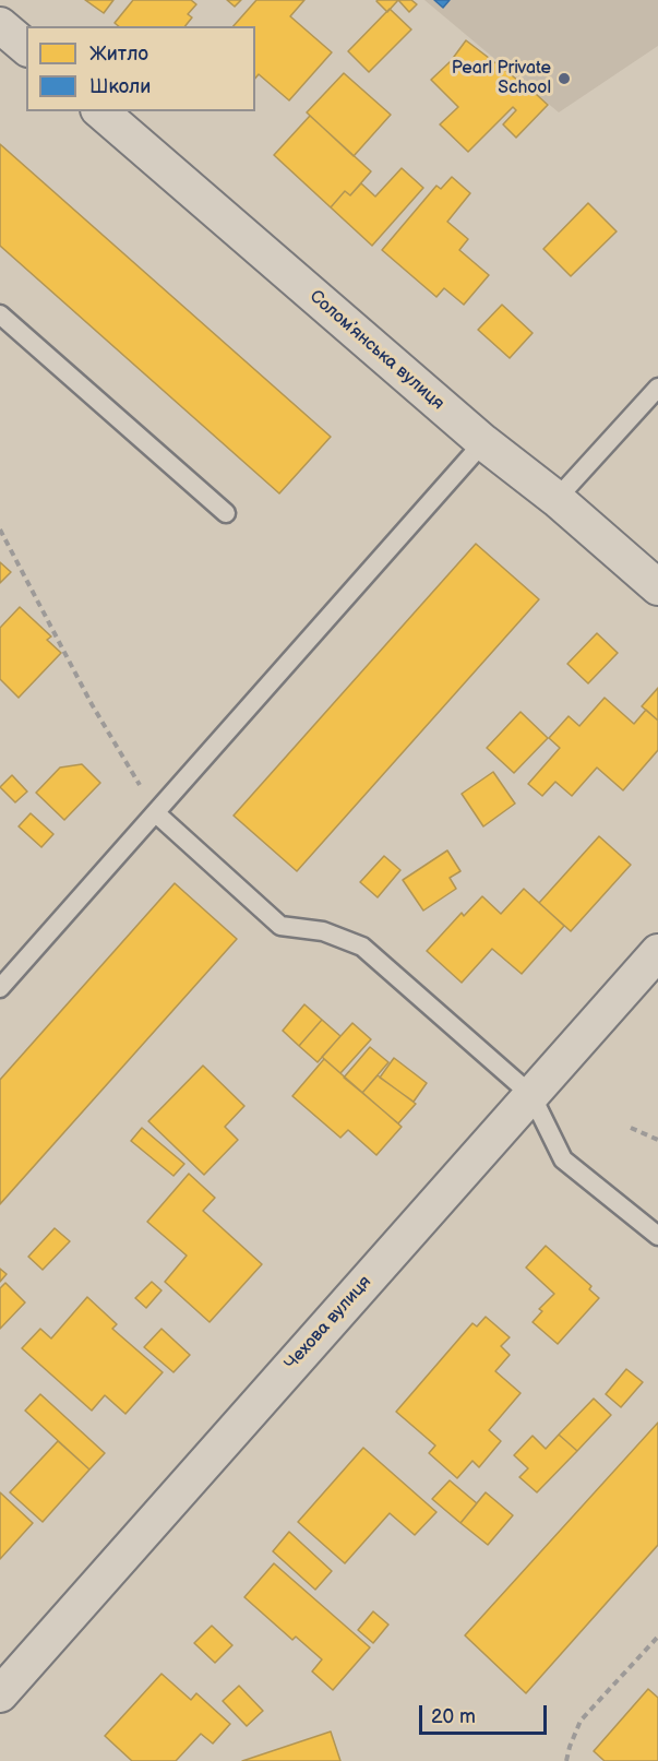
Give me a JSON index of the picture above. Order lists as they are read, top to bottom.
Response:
{
  "streets": {
    "street": ["Соломʼянська вулиця", "Чехова вулиця"]
  },
  "places": ["Pearl Private School"],
  "legend": ["Житло", "Школи"],
  "scale_bar": "20 m"
}
